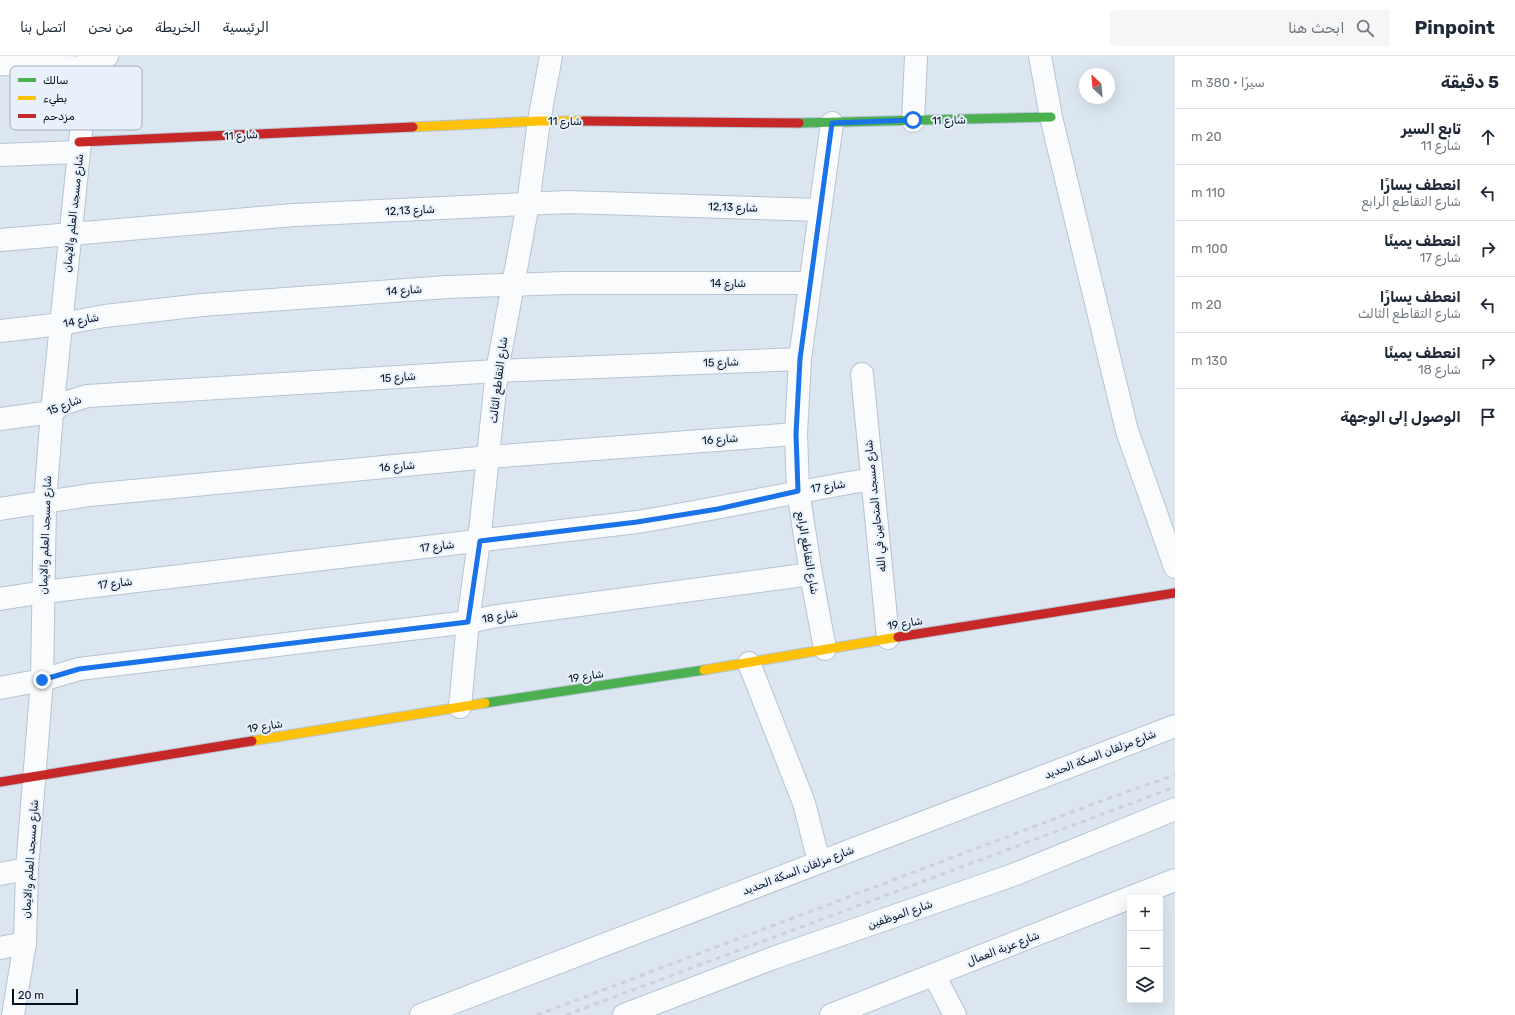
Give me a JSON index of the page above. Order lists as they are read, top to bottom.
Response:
{
  "streets": {
    "street": [
      "شارع 11",
      "شارع 12,13",
      "شارع مسجد العلم والايمان",
      "شارع 14",
      "شارع 15",
      "شارع التقاطع الثالث",
      "شارع 16",
      "شارع 17",
      "شارع مسجد المتحابين في الله",
      "شارع التقاطع الرابع",
      "شارع 18",
      "شارع 19",
      "شارع مزلقان السكة الحديد",
      "شارع الموظفين",
      "شارع عزبة العمال"
    ]
  },
  "crossings": [
    ["شارع 11", "شارع مسجد العلم والايمان"],
    ["شارع 11", "شارع التقاطع الثالث"],
    ["شارع 11", "شارع التقاطع الرابع"],
    ["شارع 12,13", "شارع مسجد العلم والايمان"],
    ["شارع 12,13", "شارع التقاطع الثالث"],
    ["شارع 12,13", "شارع التقاطع الرابع"],
    ["شارع مسجد العلم والايمان", "شارع 14"],
    ["شارع مسجد العلم والايمان", "شارع 15"],
    ["شارع مسجد العلم والايمان", "شارع 16"],
    ["شارع مسجد العلم والايمان", "شارع 17"],
    ["شارع مسجد العلم والايمان", "شارع 18"],
    ["شارع مسجد العلم والايمان", "شارع 19"],
    ["شارع 14", "شارع التقاطع الثالث"],
    ["شارع 14", "شارع التقاطع الرابع"],
    ["شارع 15", "شارع التقاطع الثالث"],
    ["شارع 15", "شارع التقاطع الرابع"],
    ["شارع التقاطع الثالث", "شارع 16"],
    ["شارع التقاطع الثالث", "شارع 17"],
    ["شارع التقاطع الثالث", "شارع 18"],
    ["شارع التقاطع الثالث", "شارع 19"],
    ["شارع 16", "شارع التقاطع الرابع"],
    ["شارع 17", "شارع مسجد المتحابين في الله"],
    ["شارع 17", "شارع التقاطع الرابع"],
    ["شارع مسجد المتحابين في الله", "شارع 19"],
    ["شارع التقاطع الرابع", "شارع 18"],
    ["شارع التقاطع الرابع", "شارع 19"]
  ],
  "legend": ["سالك", "بطيء", "مزدحم"],
  "scale_bar": "20 m",
  "north": "top left",
  "page": {
    "header": "Pinpoint",
    "search": "ابحث هنا",
    "nav": [
      "الرئيسية",
      "الخريطة",
      "من نحن",
      "اتصل بنا"
    ],
    "heading": ["5 دقيقة", "سيرًا · 380 m"],
    "list": [
      ["تابع السير", "شارع 11", "20 m"],
      ["انعطف يسارًا", "شارع التقاطع الرابع", "110 m"],
      ["انعطف يمينًا", "شارع 17", "100 m"],
      ["انعطف يسارًا", "شارع التقاطع الثالث", "20 m"],
      ["انعطف يمينًا", "شارع 18", "130 m"],
      "الوصول إلى الوجهة"
    ],
    "map_buttons": ["+", "−"],
    "scale": "20 m"
  }
}
